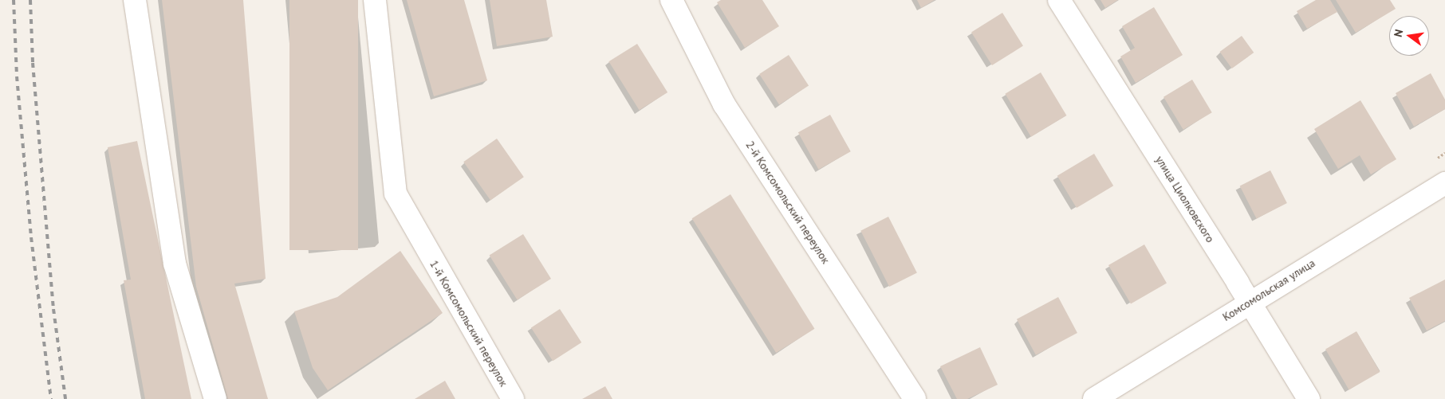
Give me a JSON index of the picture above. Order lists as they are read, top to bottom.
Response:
{
  "streets": {
    "street": [
      "улица Циолковского",
      "2-й Комсомольский переулок",
      "Комсомольская улица",
      "1-й Комсомольский переулок"
    ]
  },
  "crossings": [
    ["улица Циолковского", "Комсомольская улица"]
  ],
  "north": "left"
}
